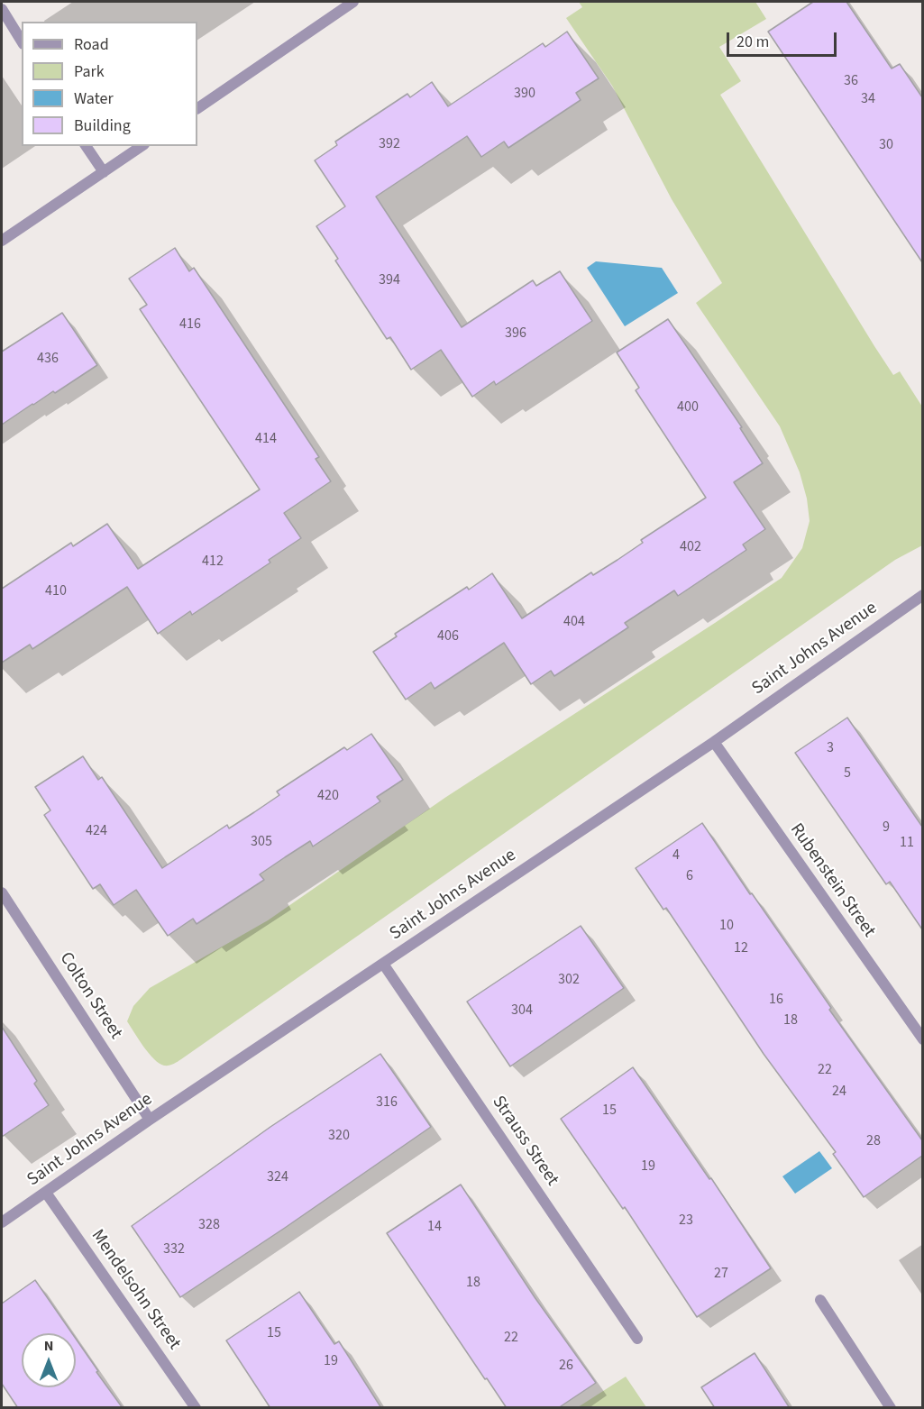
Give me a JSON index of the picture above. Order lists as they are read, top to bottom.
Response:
{
  "streets": {
    "street": [
      "Saint Johns Avenue",
      "Rubenstein Street",
      "Colton Street",
      "Strauss Street",
      "Mendelsohn Street"
    ]
  },
  "crossings": [
    ["Saint Johns Avenue", "Rubenstein Street"],
    ["Saint Johns Avenue", "Colton Street"],
    ["Saint Johns Avenue", "Strauss Street"],
    ["Saint Johns Avenue", "Mendelsohn Street"]
  ],
  "house_numbers": [
    "36",
    "390",
    "34",
    "392",
    "30",
    "394",
    "416",
    "396",
    "436",
    "400",
    "414",
    "402",
    "412",
    "410",
    "404",
    "406",
    "3",
    "5",
    "420",
    "9",
    "424",
    "305",
    "11",
    "4",
    "6",
    "10",
    "12",
    "302",
    "16",
    "304",
    "18",
    "22",
    "24",
    "316",
    "15",
    "320",
    "28",
    "19",
    "324",
    "23",
    "328",
    "14",
    "332",
    "27",
    "18",
    "15",
    "22",
    "19",
    "26"
  ],
  "legend": [
    "Road",
    "Park",
    "Water",
    "Building"
  ],
  "scale_bar": "20 m",
  "north": "top"
}
